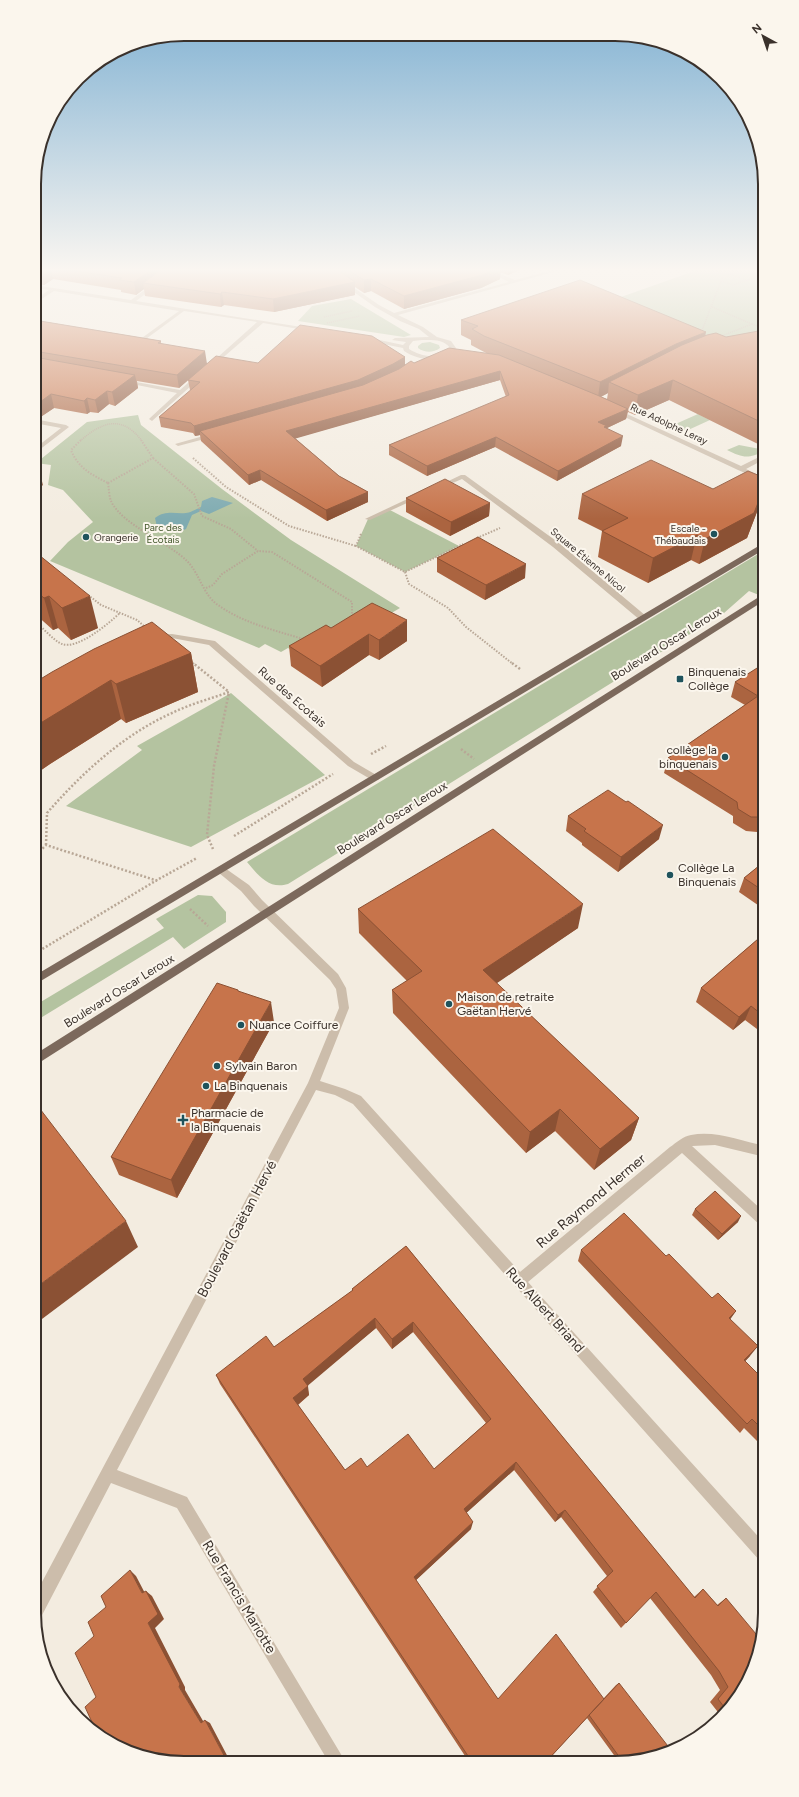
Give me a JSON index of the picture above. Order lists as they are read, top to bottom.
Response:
{
  "streets": {
    "main road": ["Boulevard Oscar Leroux"],
    "street": [
      "Rue Adolphe Leray",
      "Square Étienne Nicol",
      "Rue des Ecotais",
      "Rue Raymond Hermer",
      "Boulevard Gaëtan Hervé",
      "Rue Albert Briand",
      "Rue Francis Mariotte"
    ]
  },
  "crossings": [
    ["Boulevard Oscar Leroux", "Boulevard Gaëtan Hervé"],
    ["Rue Raymond Hermer", "Rue Albert Briand"],
    ["Boulevard Gaëtan Hervé", "Rue Albert Briand"],
    ["Boulevard Gaëtan Hervé", "Rue Francis Mariotte"]
  ],
  "parks": ["Parc des Écotais"],
  "places": {
    "other": [
      "Escale - Thébaudais",
      "Orangerie",
      "collège la binquenais",
      "Collège La Binquenais",
      "Maison de retraite Gaëtan Hervé",
      "Nuance Coiffure",
      "Sylvain Baron",
      "La Binquenais"
    ],
    "transit": ["Binquenais Collège"],
    "health": ["Pharmacie de la Binquenais"]
  },
  "north": "top left"
}
